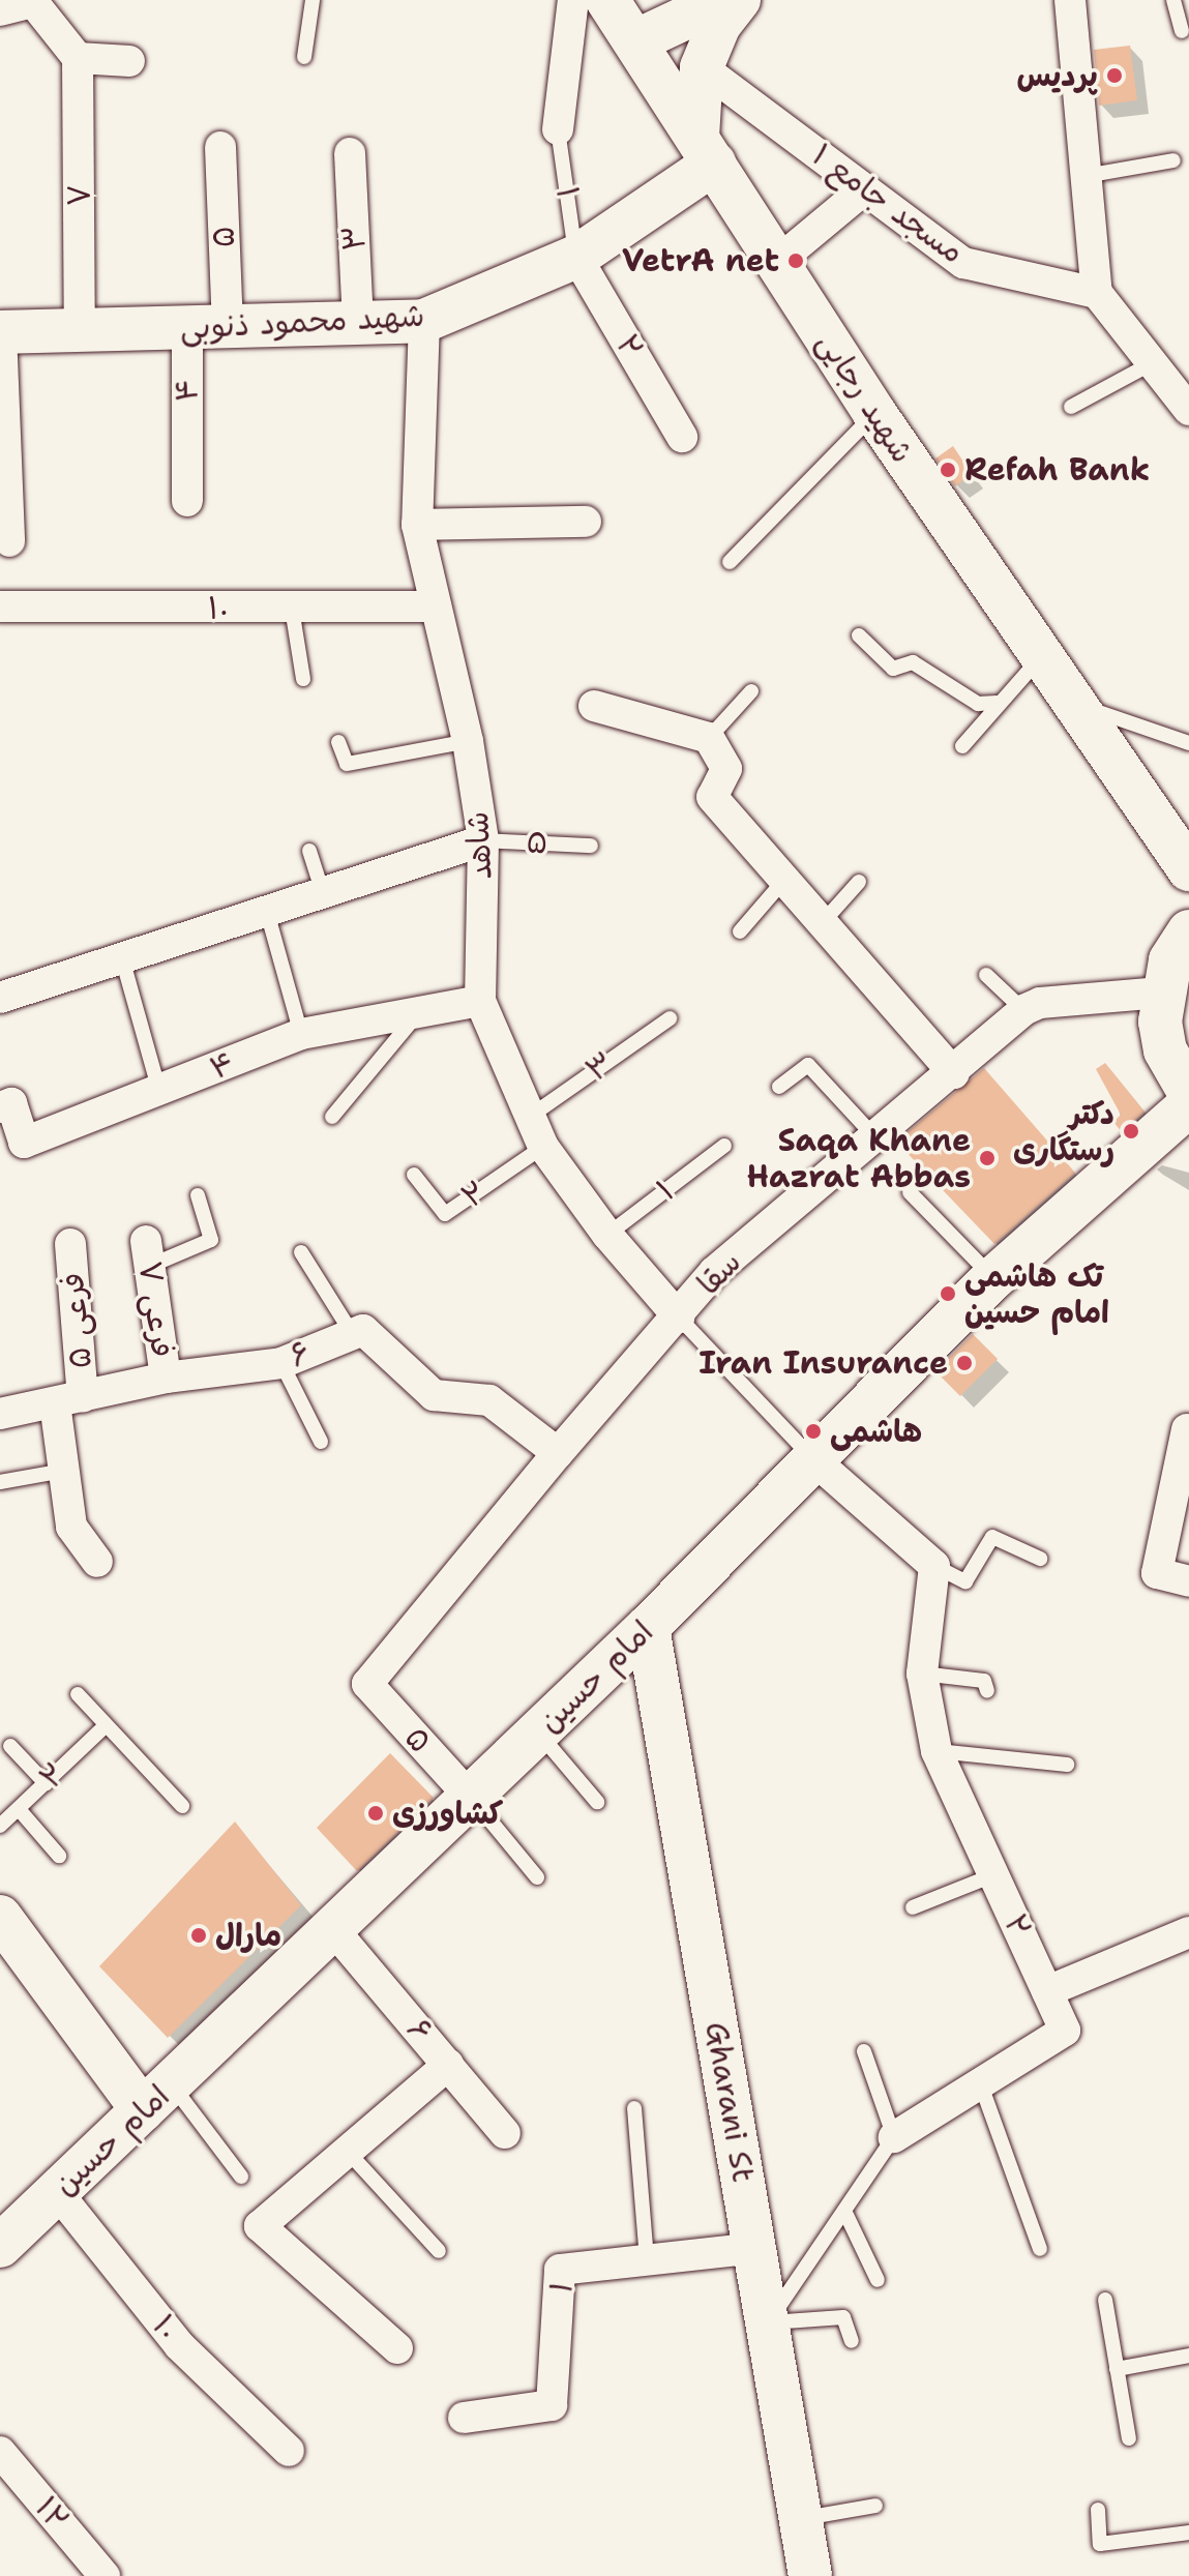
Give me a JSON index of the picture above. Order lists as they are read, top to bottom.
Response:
{
  "streets": {
    "main road": [
      "شهید محمود ذنوبی",
      "شهید رجایی",
      "امام حسین",
      "Gharani St"
    ],
    "street": [
      "۱",
      "۷",
      "مسجد جامع ۱",
      "۵",
      "۳",
      "۲",
      "۴",
      "۱۰",
      "شاهد",
      "سقا",
      "فرعی ۷",
      "فرعی ۵",
      "۶",
      "۱۲"
    ]
  },
  "crossings": [
    ["۱", "شهید محمود ذنوبی"],
    ["۱", "۲"],
    ["۱", "شاهد"],
    ["۱", "Gharani St"],
    ["۷", "شهید محمود ذنوبی"],
    ["۵", "شهید محمود ذنوبی"],
    ["۵", "۴"],
    ["۵", "شاهد"],
    ["۵", "سقا"],
    ["۵", "امام حسین"],
    ["۳", "شهید محمود ذنوبی"],
    ["۳", "شاهد"],
    ["شهید محمود ذنوبی", "۲"],
    ["شهید محمود ذنوبی", "۴"],
    ["شهید محمود ذنوبی", "شهید رجایی"],
    ["شهید محمود ذنوبی", "شاهد"],
    ["۲", "شاهد"],
    ["۲", "Gharani St"],
    ["۴", "شاهد"],
    ["۱۰", "شاهد"],
    ["۱۰", "امام حسین"],
    ["شاهد", "سقا"],
    ["فرعی ۷", "۶"],
    ["فرعی ۵", "۶"],
    ["۶", "امام حسین"],
    ["امام حسین", "Gharani St"]
  ],
  "places": [
    "پردیس",
    "VetrA net",
    "Refah Bank",
    "دکتر رستگاری",
    "Saqa Khane Hazrat Abbas",
    "تک هاشمی امام حسین",
    "Iran Insurance",
    "هاشمی",
    "کشاورزی",
    "مارال"
  ]
}
